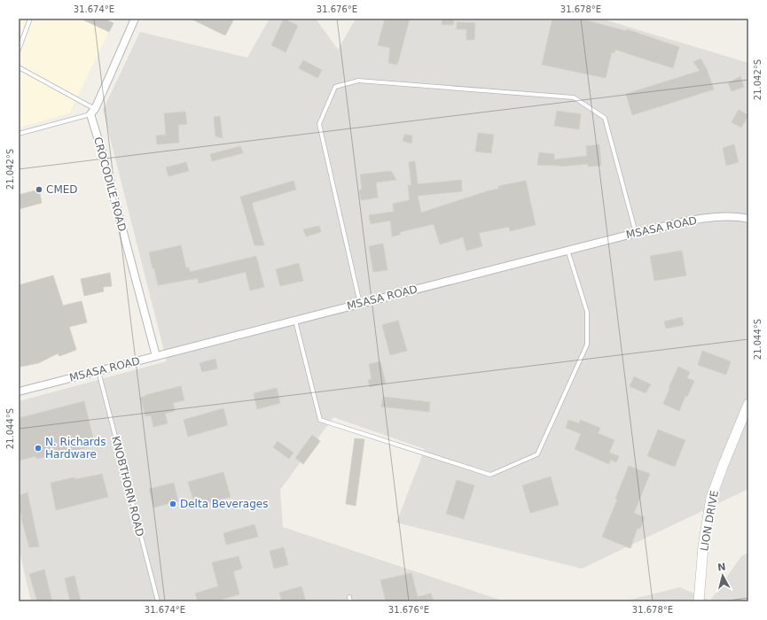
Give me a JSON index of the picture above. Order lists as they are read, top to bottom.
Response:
{
  "streets": {
    "street": ["CROCODILE ROAD", "MSASA ROAD", "LION DRIVE"],
    "lane": ["KNOBTHORN ROAD"]
  },
  "crossings": [
    ["CROCODILE ROAD", "MSASA ROAD"],
    ["MSASA ROAD", "KNOBTHORN ROAD"]
  ],
  "places": ["CMED", "N. Richards Hardware", "Delta Beverages"],
  "north": "top",
  "coordinates": [
    "31.674°E",
    "31.676°E",
    "31.678°E",
    "21.042°S",
    "21.044°S"
  ]
}
